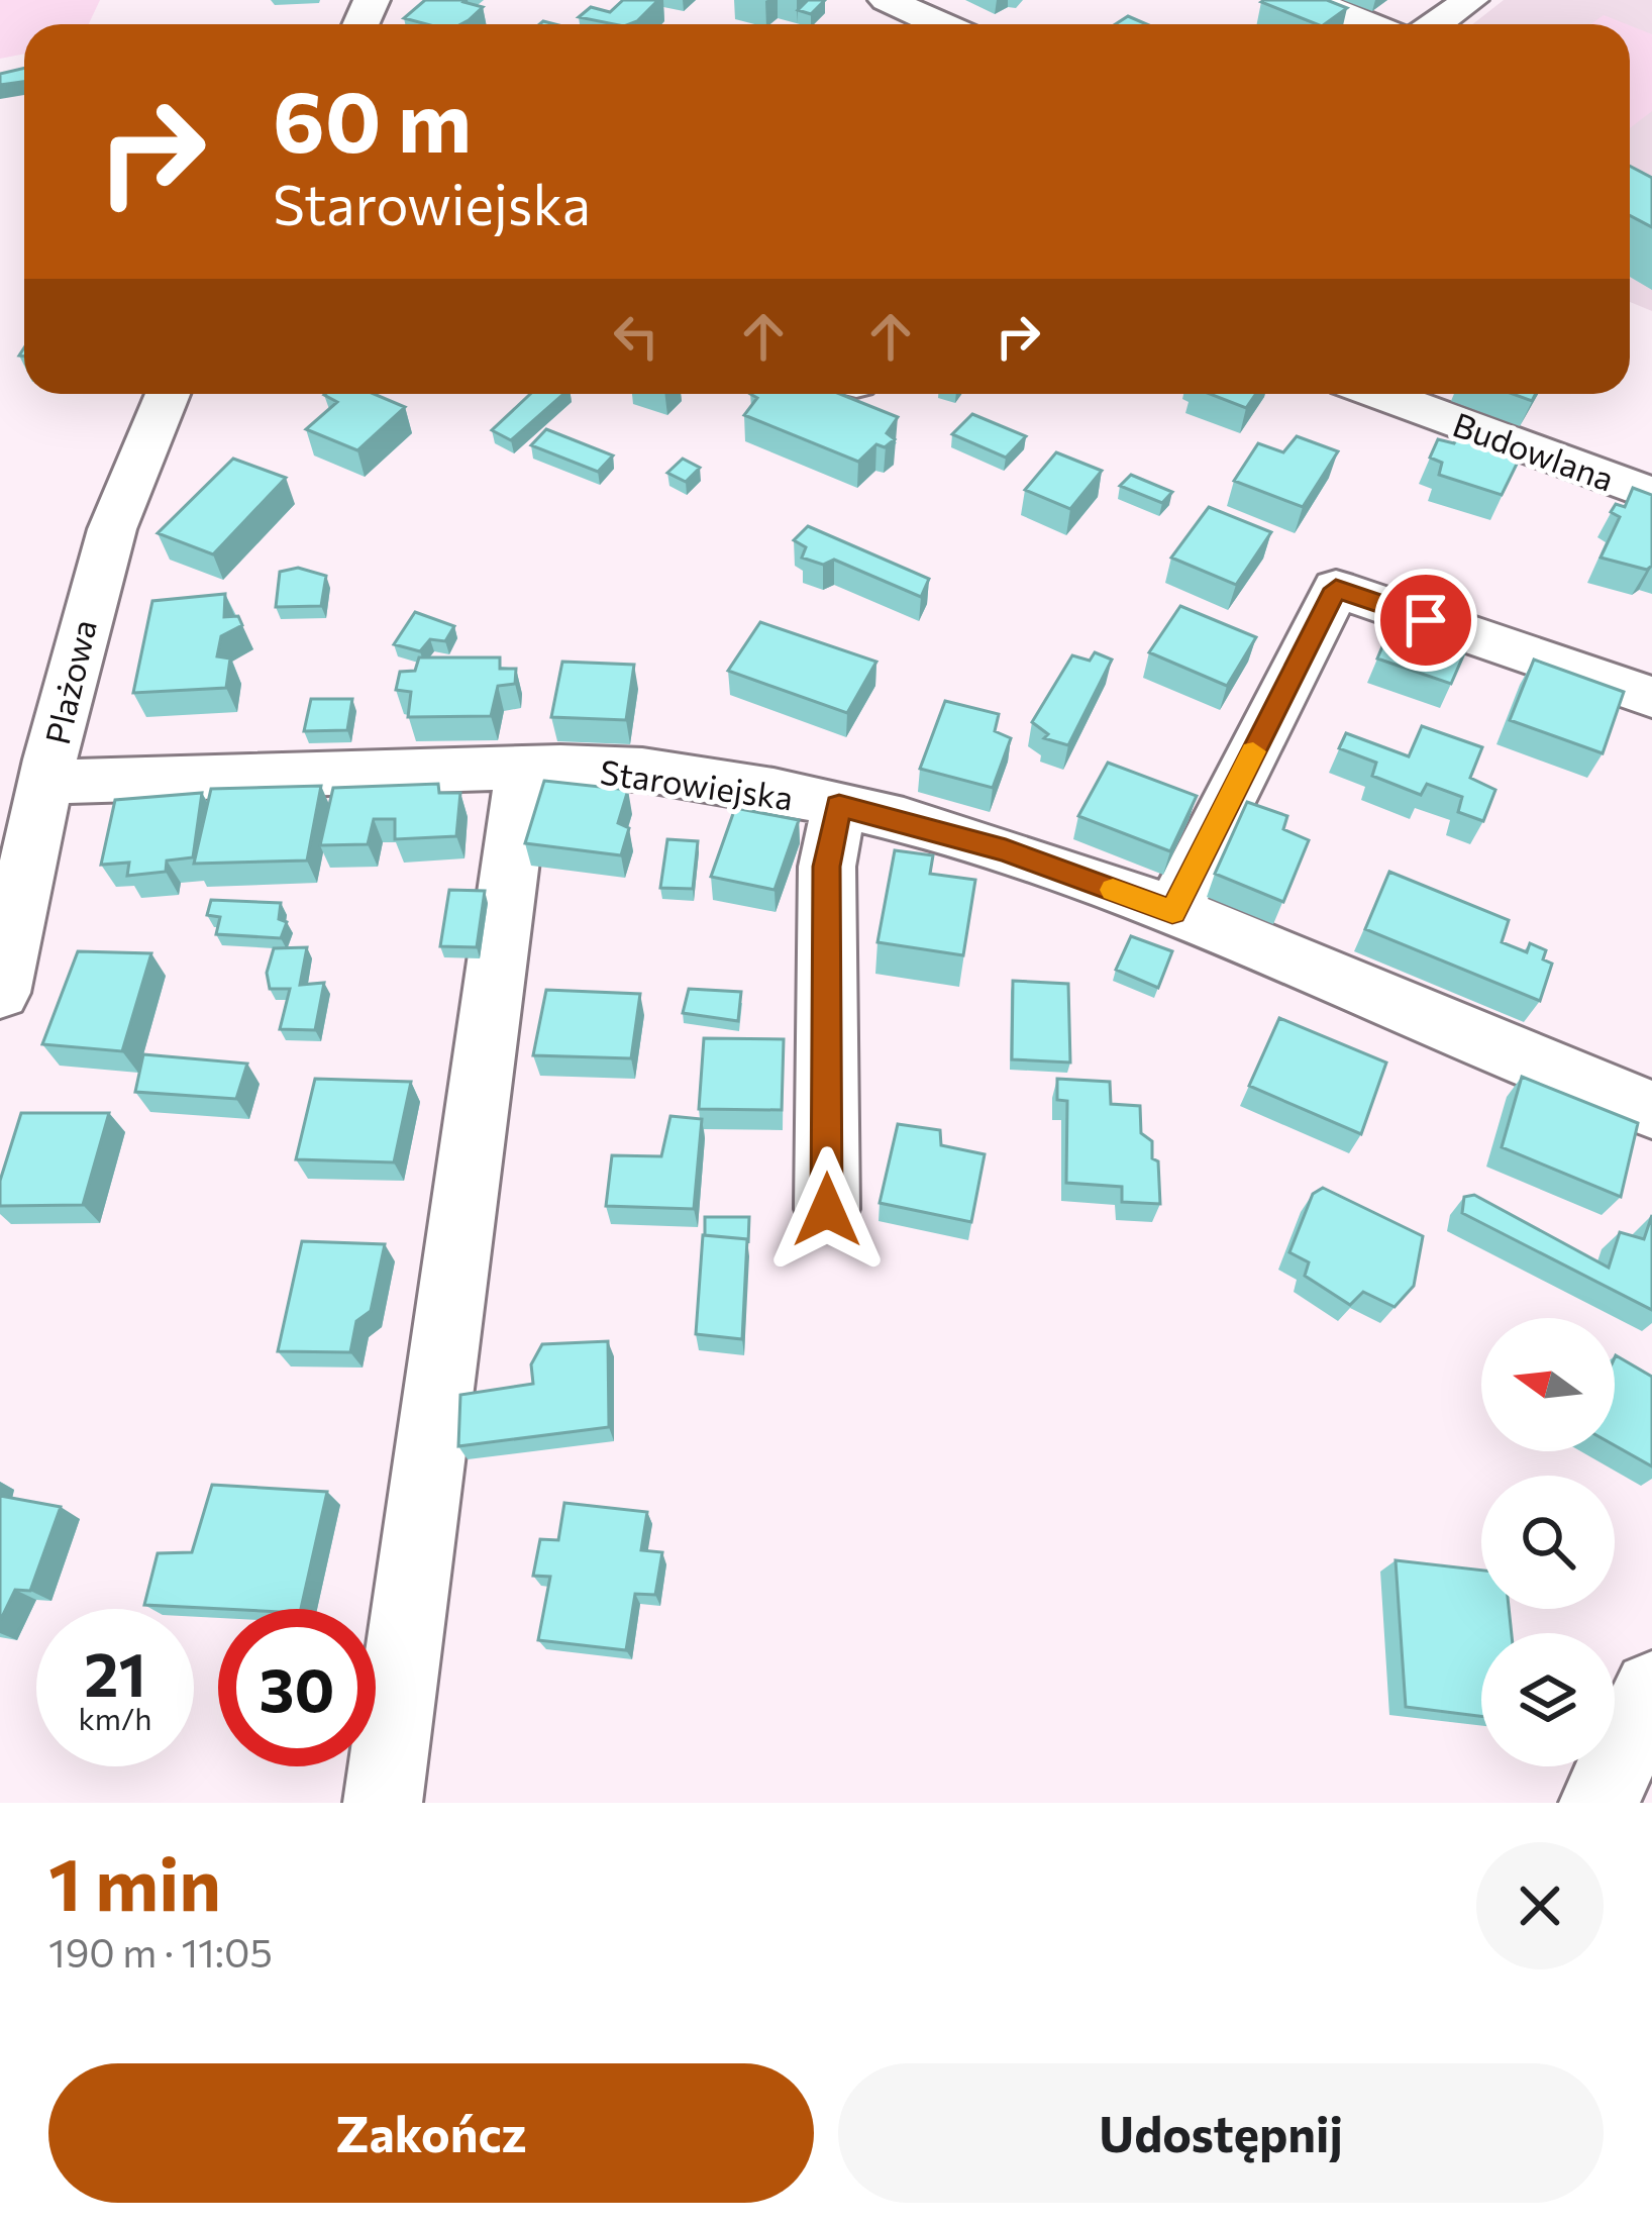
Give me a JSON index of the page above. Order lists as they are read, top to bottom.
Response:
{
  "streets": {
    "street": ["Budowlana", "Plażowa", "Starowiejska"]
  },
  "crossings": [
    ["Plażowa", "Starowiejska"]
  ],
  "north": "left",
  "page": {
    "turn": ["60 m", "Starowiejska"],
    "speed": "21 km/h",
    "limit": "30",
    "heading": ["1 min", "190 m · 11:05"],
    "buttons": ["Zakończ", "Udostępnij"]
  }
}
